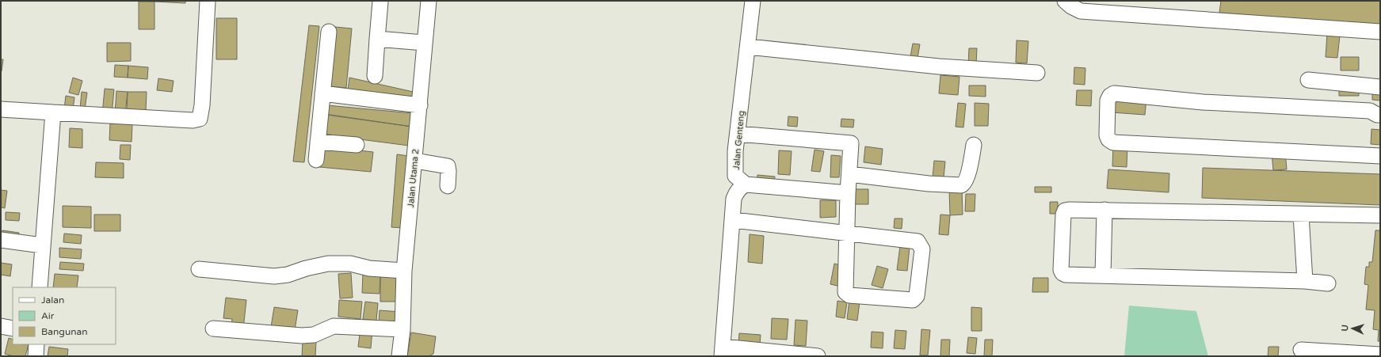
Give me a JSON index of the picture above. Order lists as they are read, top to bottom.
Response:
{
  "streets": {
    "street": ["Jalan Genteng", "Jalan Utama 2"]
  },
  "legend": ["Jalan", "Air", "Bangunan"],
  "north": "left"
}
